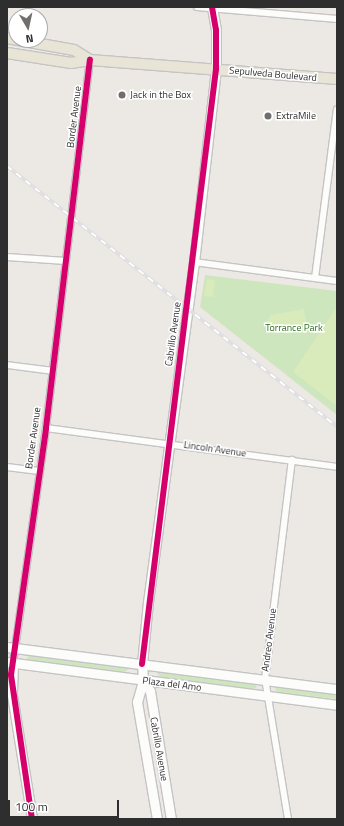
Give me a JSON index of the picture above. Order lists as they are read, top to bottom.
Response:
{
  "streets": {
    "main road": [
      "Sepulveda Boulevard",
      "Border Avenue",
      "Cabrillo Avenue",
      "Plaza del Amo"
    ],
    "street": ["Lincoln Avenue", "Andreo Avenue"]
  },
  "crossings": [
    ["Sepulveda Boulevard", "Border Avenue"],
    ["Sepulveda Boulevard", "Cabrillo Avenue"],
    ["Border Avenue", "Lincoln Avenue"],
    ["Border Avenue", "Plaza del Amo"],
    ["Cabrillo Avenue", "Lincoln Avenue"],
    ["Cabrillo Avenue", "Plaza del Amo"],
    ["Lincoln Avenue", "Andreo Avenue"],
    ["Andreo Avenue", "Plaza del Amo"]
  ],
  "parks": ["Torrance Park"],
  "places": ["Jack in the Box", "ExtraMile"],
  "scale_bar": "100 m",
  "north": "bottom"
}
